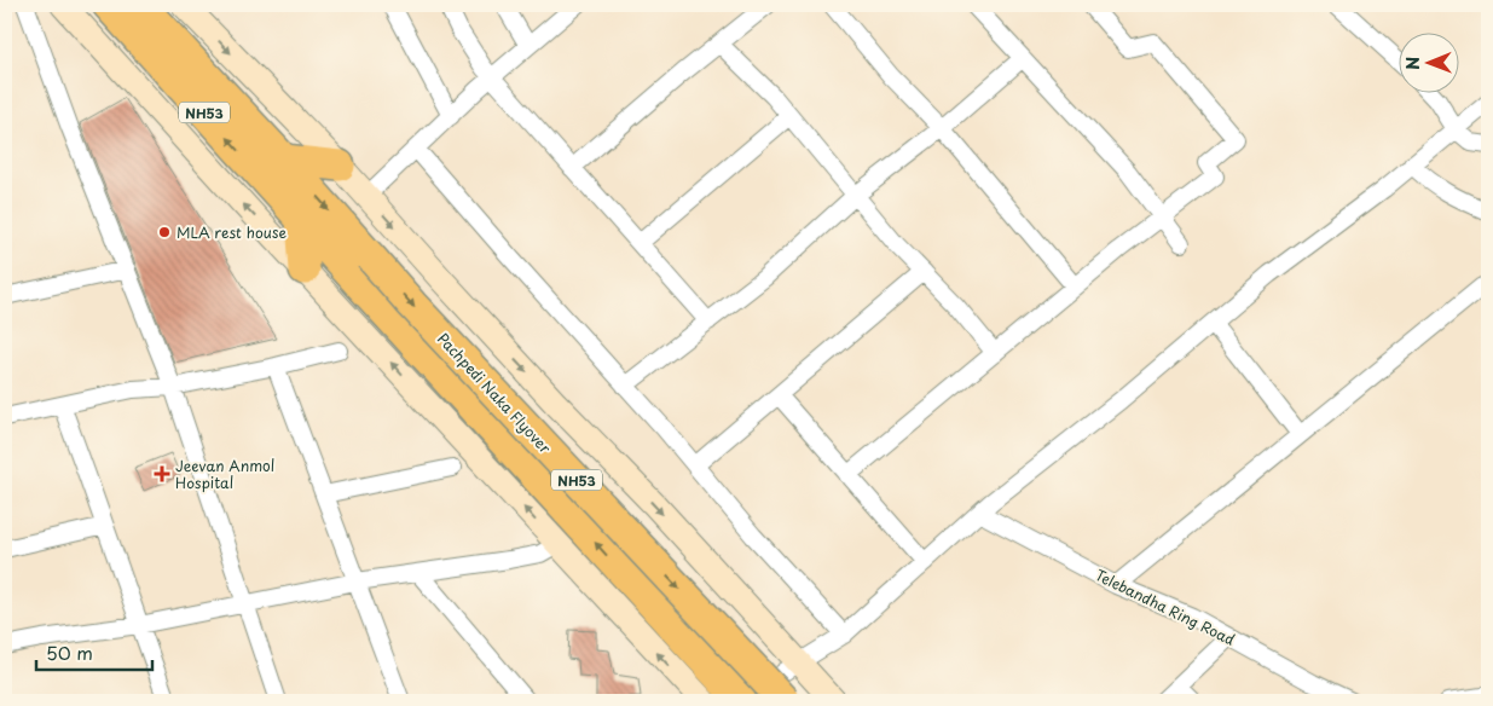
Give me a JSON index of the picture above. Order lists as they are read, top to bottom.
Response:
{
  "streets": {
    "highway": ["NH53", "Pachpedi Naka Flyover"],
    "street": ["Telebandha Ring Road"]
  },
  "crossings": [
    ["NH53", "Pachpedi Naka Flyover"]
  ],
  "places": {
    "other": ["MLA rest house"],
    "health": ["Jeevan Anmol Hospital"]
  },
  "scale_bar": "50 m",
  "north": "left"
}
